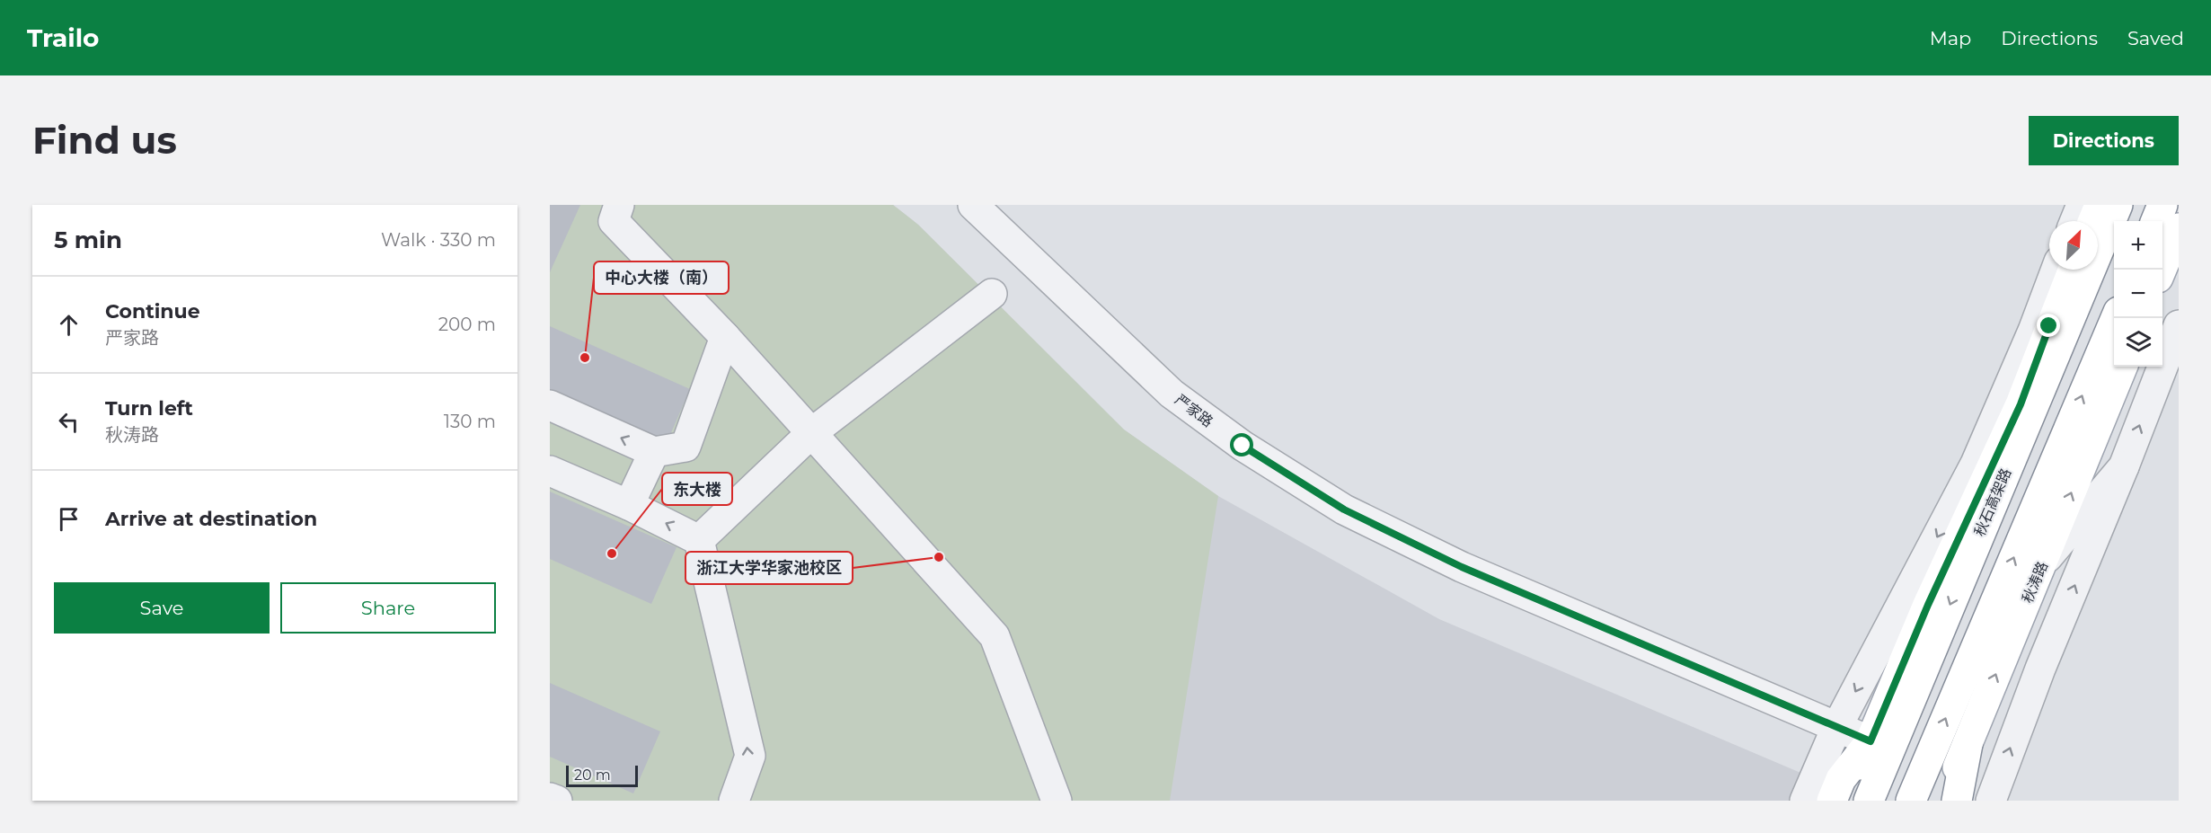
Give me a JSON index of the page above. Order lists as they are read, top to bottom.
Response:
{
  "streets": {
    "main road": ["秋石高架路", "秋涛路"],
    "street": ["严家路"]
  },
  "places": ["中心大楼（南）", "东大楼", "浙江大学华家池校区"],
  "scale_bar": "20 m",
  "north": "top right",
  "page": {
    "header": "Trailo",
    "nav": ["Map", "Directions", "Saved"],
    "buttons": [
      "Directions",
      ["Save", "Share"]
    ],
    "title": "Find us",
    "heading": ["5 min", "Walk · 330 m"],
    "map_buttons": ["+", "−"],
    "list": [
      ["Continue", "严家路", "200 m"],
      ["Turn left", "秋涛路", "130 m"],
      "Arrive at destination"
    ],
    "scale": "20 m"
  }
}
